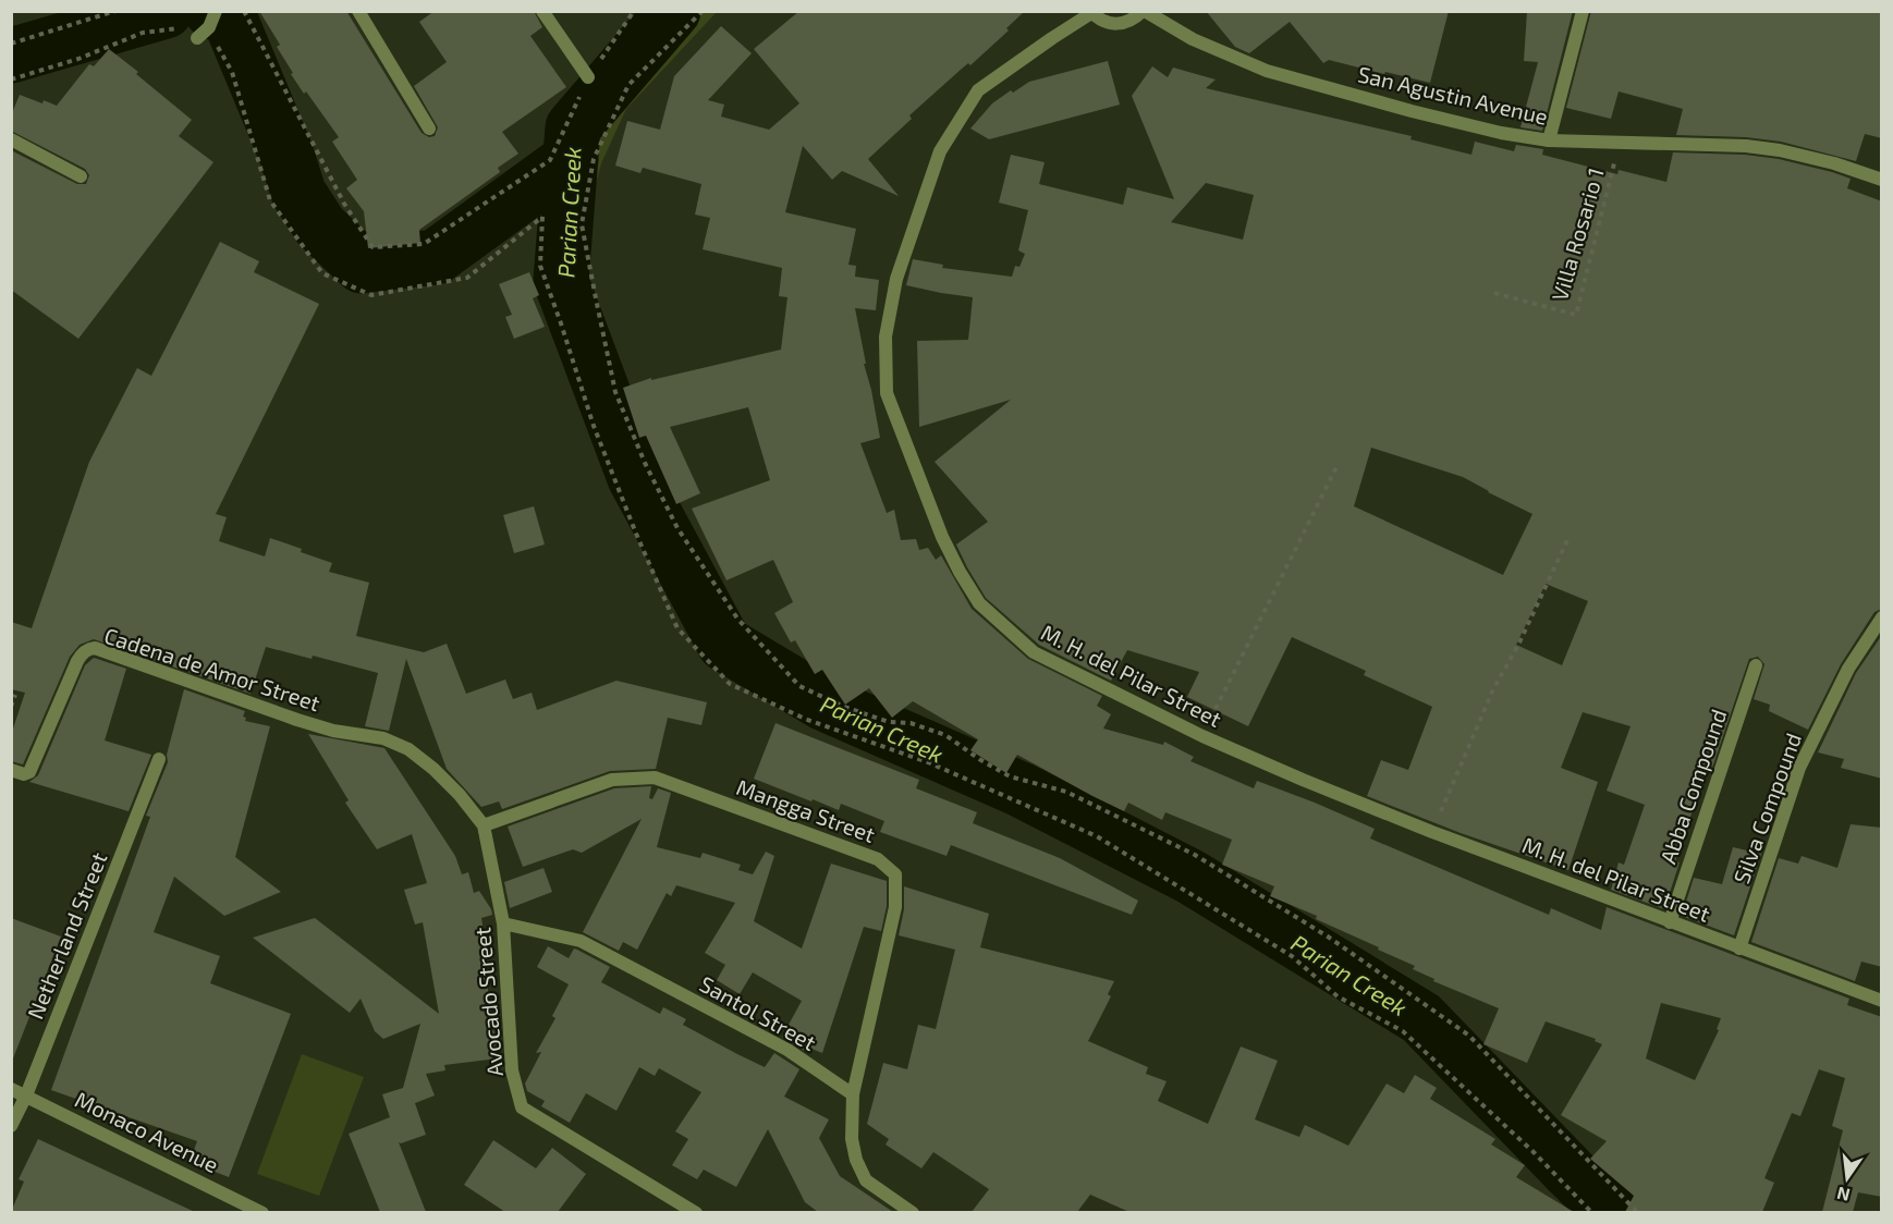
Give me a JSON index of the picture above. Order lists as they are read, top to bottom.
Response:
{
  "streets": {
    "street": [
      "San Agustin Avenue",
      "Cadena de Amor Street",
      "M. H. del Pilar Street",
      "Abba Compound",
      "Silva Compound",
      "Mangga Street",
      "Netherland Street",
      "Avocado Street",
      "Santol Street",
      "Monaco Avenue"
    ],
    "path": ["Villa Rosario 1"]
  },
  "crossings": [
    ["Cadena de Amor Street", "Avocado Street"],
    ["M. H. del Pilar Street", "Abba Compound"],
    ["M. H. del Pilar Street", "Silva Compound"],
    ["Mangga Street", "Avocado Street"],
    ["Mangga Street", "Santol Street"],
    ["Netherland Street", "Monaco Avenue"],
    ["Avocado Street", "Santol Street"]
  ],
  "water": ["Parian Creek"],
  "north": "bottom"
}
